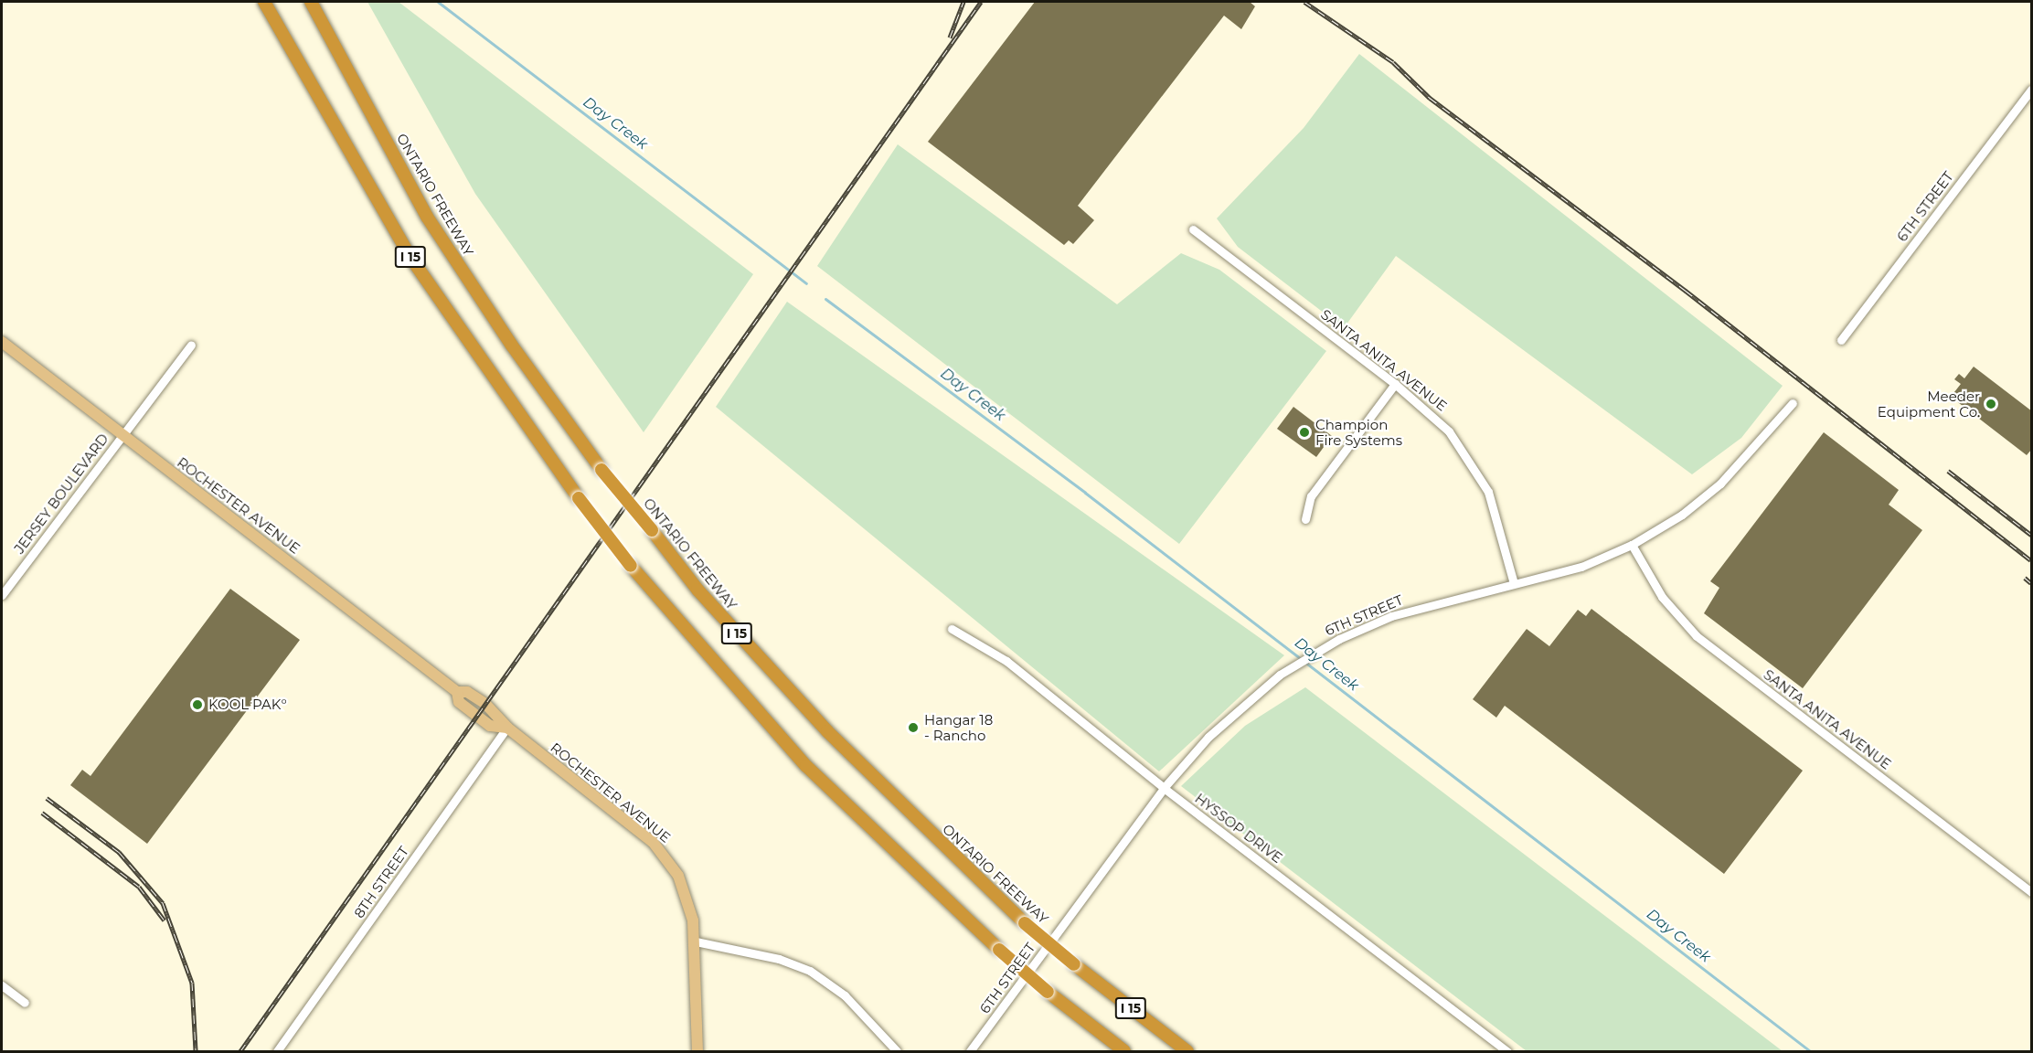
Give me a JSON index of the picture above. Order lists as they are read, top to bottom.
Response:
{
  "streets": {
    "highway": ["ONTARIO FREEWAY", "I 15"],
    "main road": ["ROCHESTER AVENUE"],
    "street": [
      "6TH STREET",
      "SANTA ANITA AVENUE",
      "JERSEY BOULEVARD",
      "HYSSOP DRIVE",
      "8TH STREET"
    ]
  },
  "crossings": [
    ["6TH STREET", "SANTA ANITA AVENUE"],
    ["6TH STREET", "HYSSOP DRIVE"],
    ["JERSEY BOULEVARD", "ROCHESTER AVENUE"],
    ["ROCHESTER AVENUE", "8TH STREET"]
  ],
  "water": ["Day Creek"],
  "places": [
    "Meeder Equipment Co.",
    "Champion Fire Systems",
    "KOOL PAK°",
    "Hangar 18 - Rancho"
  ]
}
